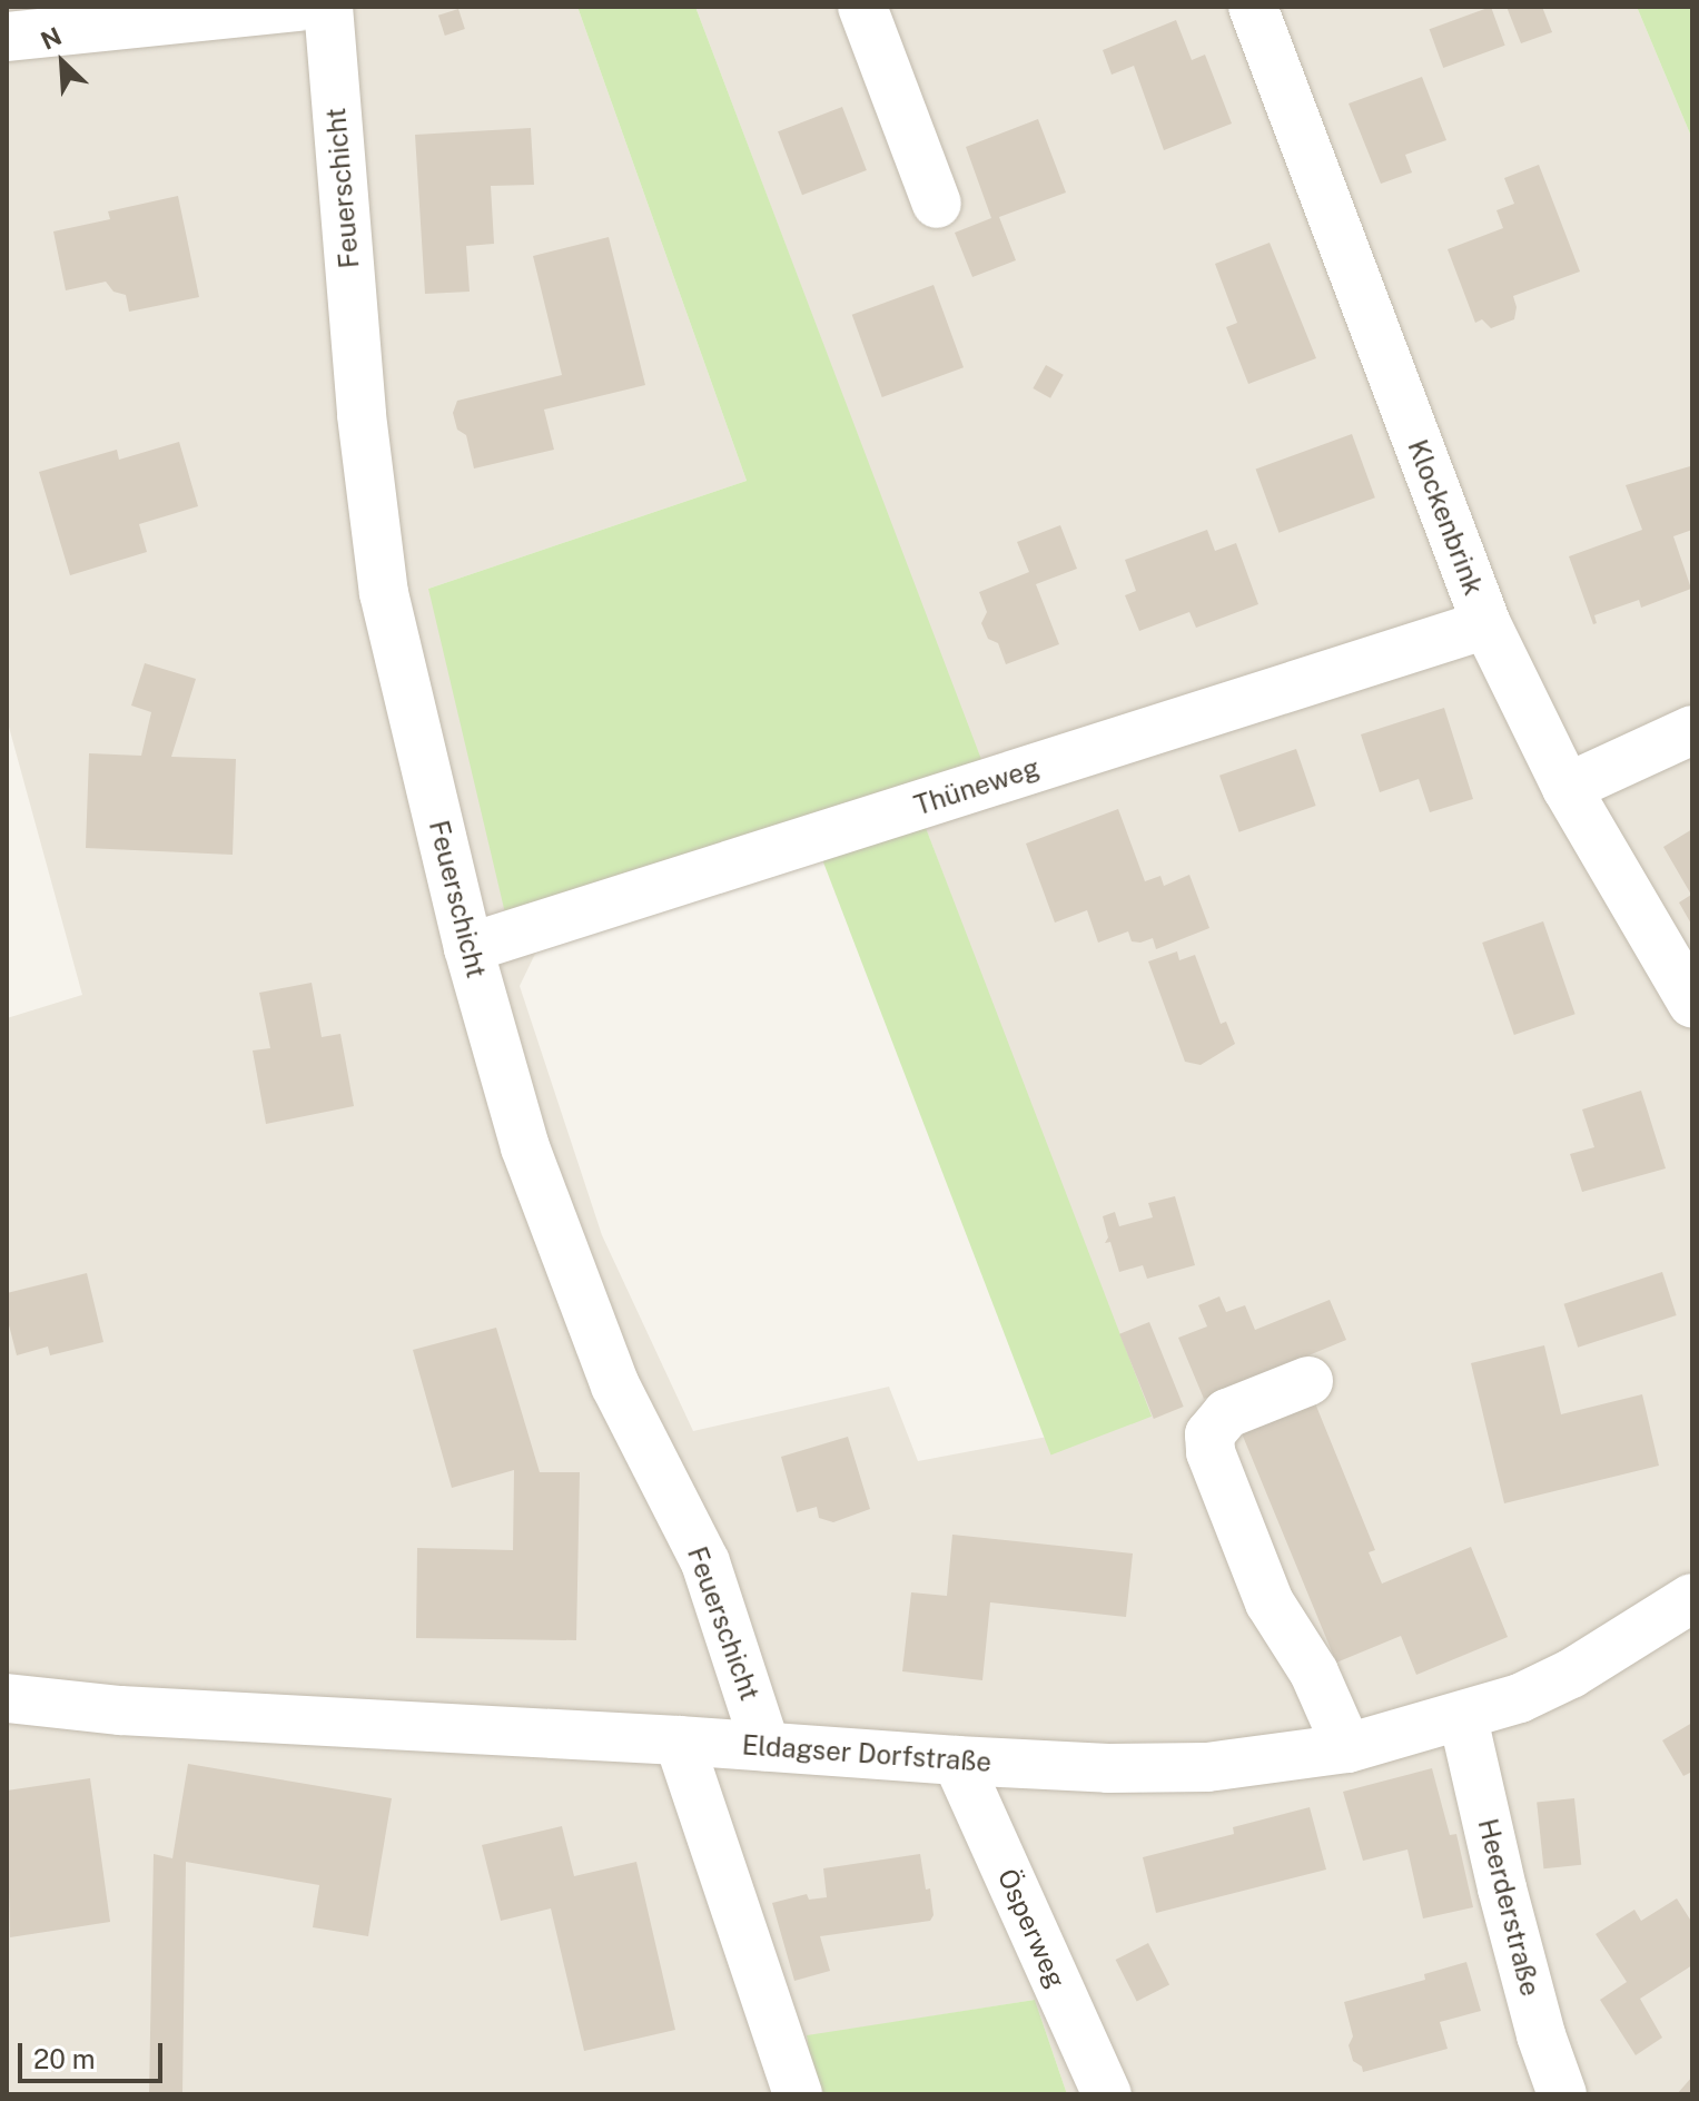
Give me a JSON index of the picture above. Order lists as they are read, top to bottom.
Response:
{
  "streets": {
    "street": [
      "Feuerschicht",
      "Klockenbrink",
      "Thüneweg",
      "Eldagser Dorfstraße",
      "Heerderstraße",
      "Ösperweg"
    ]
  },
  "crossings": [
    ["Feuerschicht", "Thüneweg"],
    ["Feuerschicht", "Eldagser Dorfstraße"],
    ["Klockenbrink", "Thüneweg"],
    ["Eldagser Dorfstraße", "Heerderstraße"],
    ["Eldagser Dorfstraße", "Ösperweg"]
  ],
  "scale_bar": "20 m",
  "north": "top left"
}
